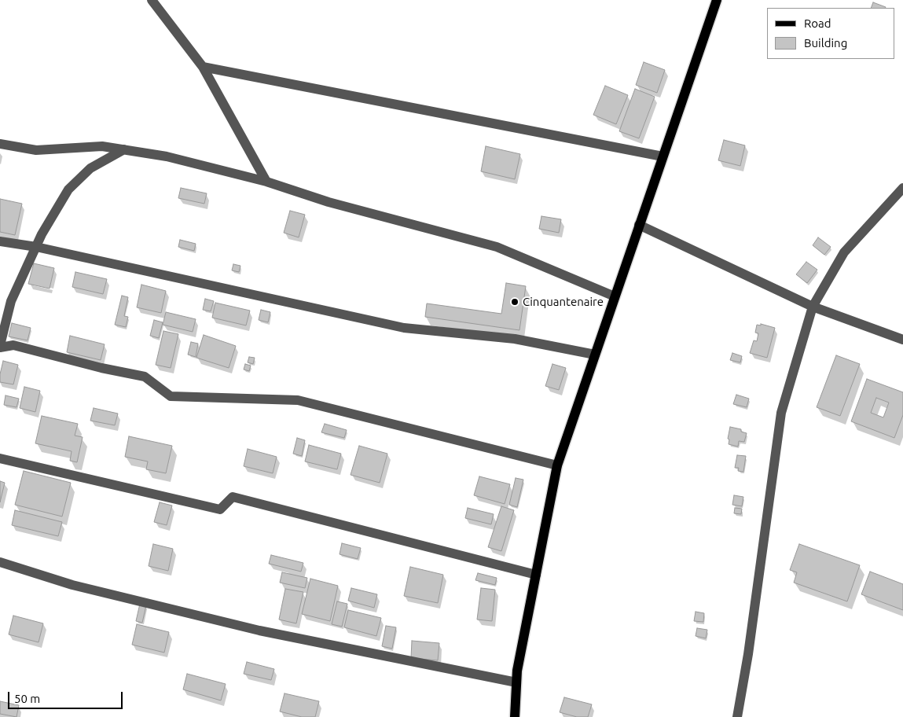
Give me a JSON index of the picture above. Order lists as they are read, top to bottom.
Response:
{
  "places": ["Cinquantenaire"],
  "legend": ["Road", "Building"],
  "scale_bar": "50 m"
}
